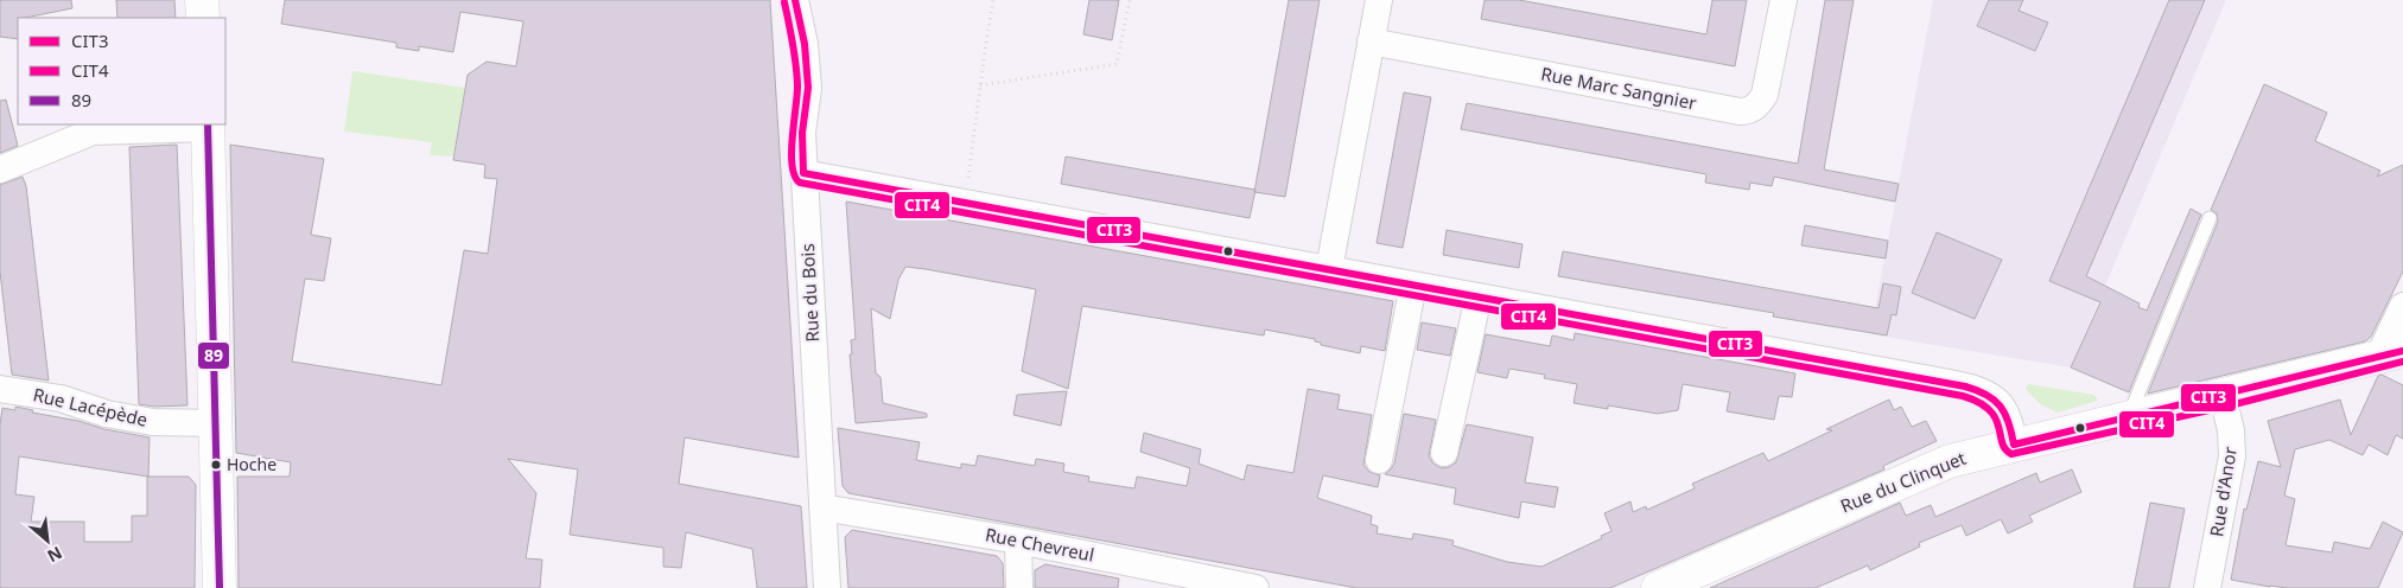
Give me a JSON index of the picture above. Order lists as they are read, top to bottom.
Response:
{
  "streets": {
    "street": [
      "Rue Marc Sangnier",
      "Rue du Bois",
      "Rue Lacépède",
      "Rue du Clinquet",
      "Rue d'Anor",
      "Rue Chevreul"
    ]
  },
  "crossings": [
    ["Rue du Bois", "Rue Chevreul"],
    ["Rue du Clinquet", "Rue d'Anor"]
  ],
  "places": ["Hoche"],
  "lines": ["transit line CIT3", "transit line CIT4", "transit line 89"],
  "legend": ["CIT3", "CIT4", "89"],
  "north": "bottom right"
}
